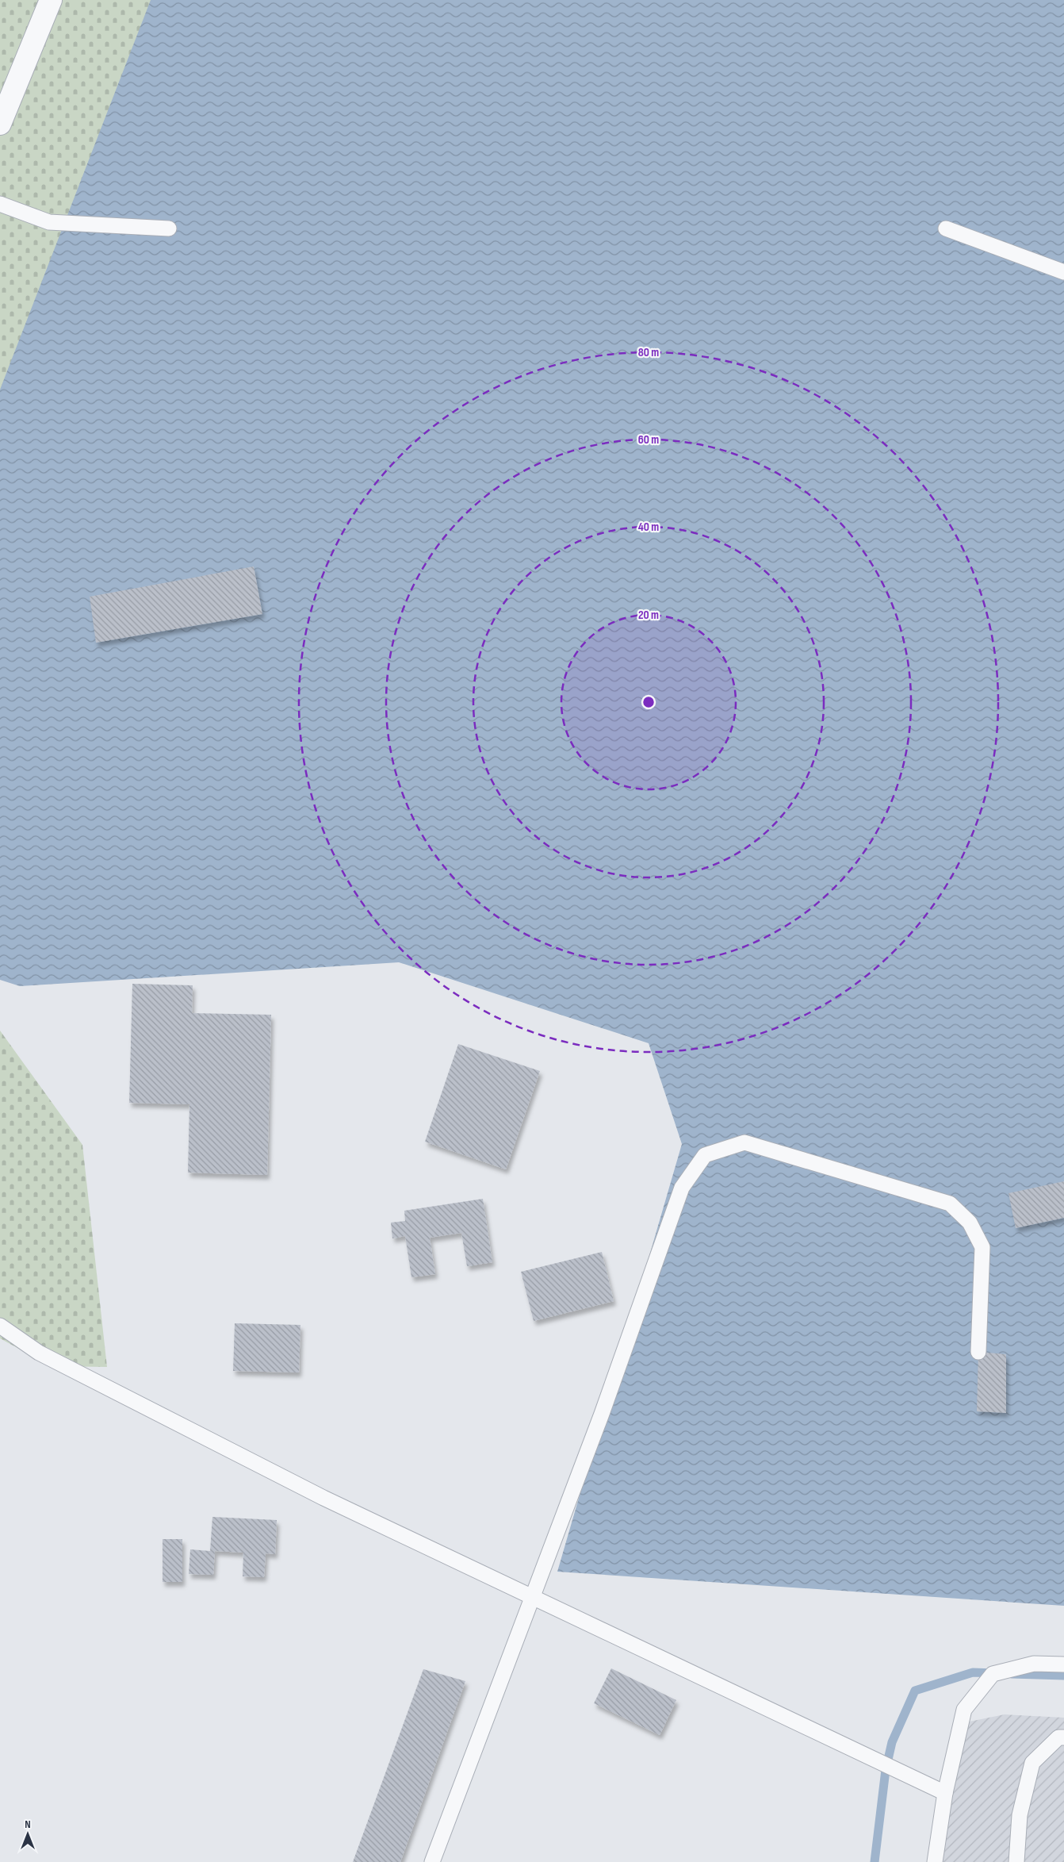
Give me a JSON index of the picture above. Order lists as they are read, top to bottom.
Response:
{
  "north": "top",
  "rings": [
    "80 m",
    "60 m",
    "40 m",
    "20 m"
  ]
}
